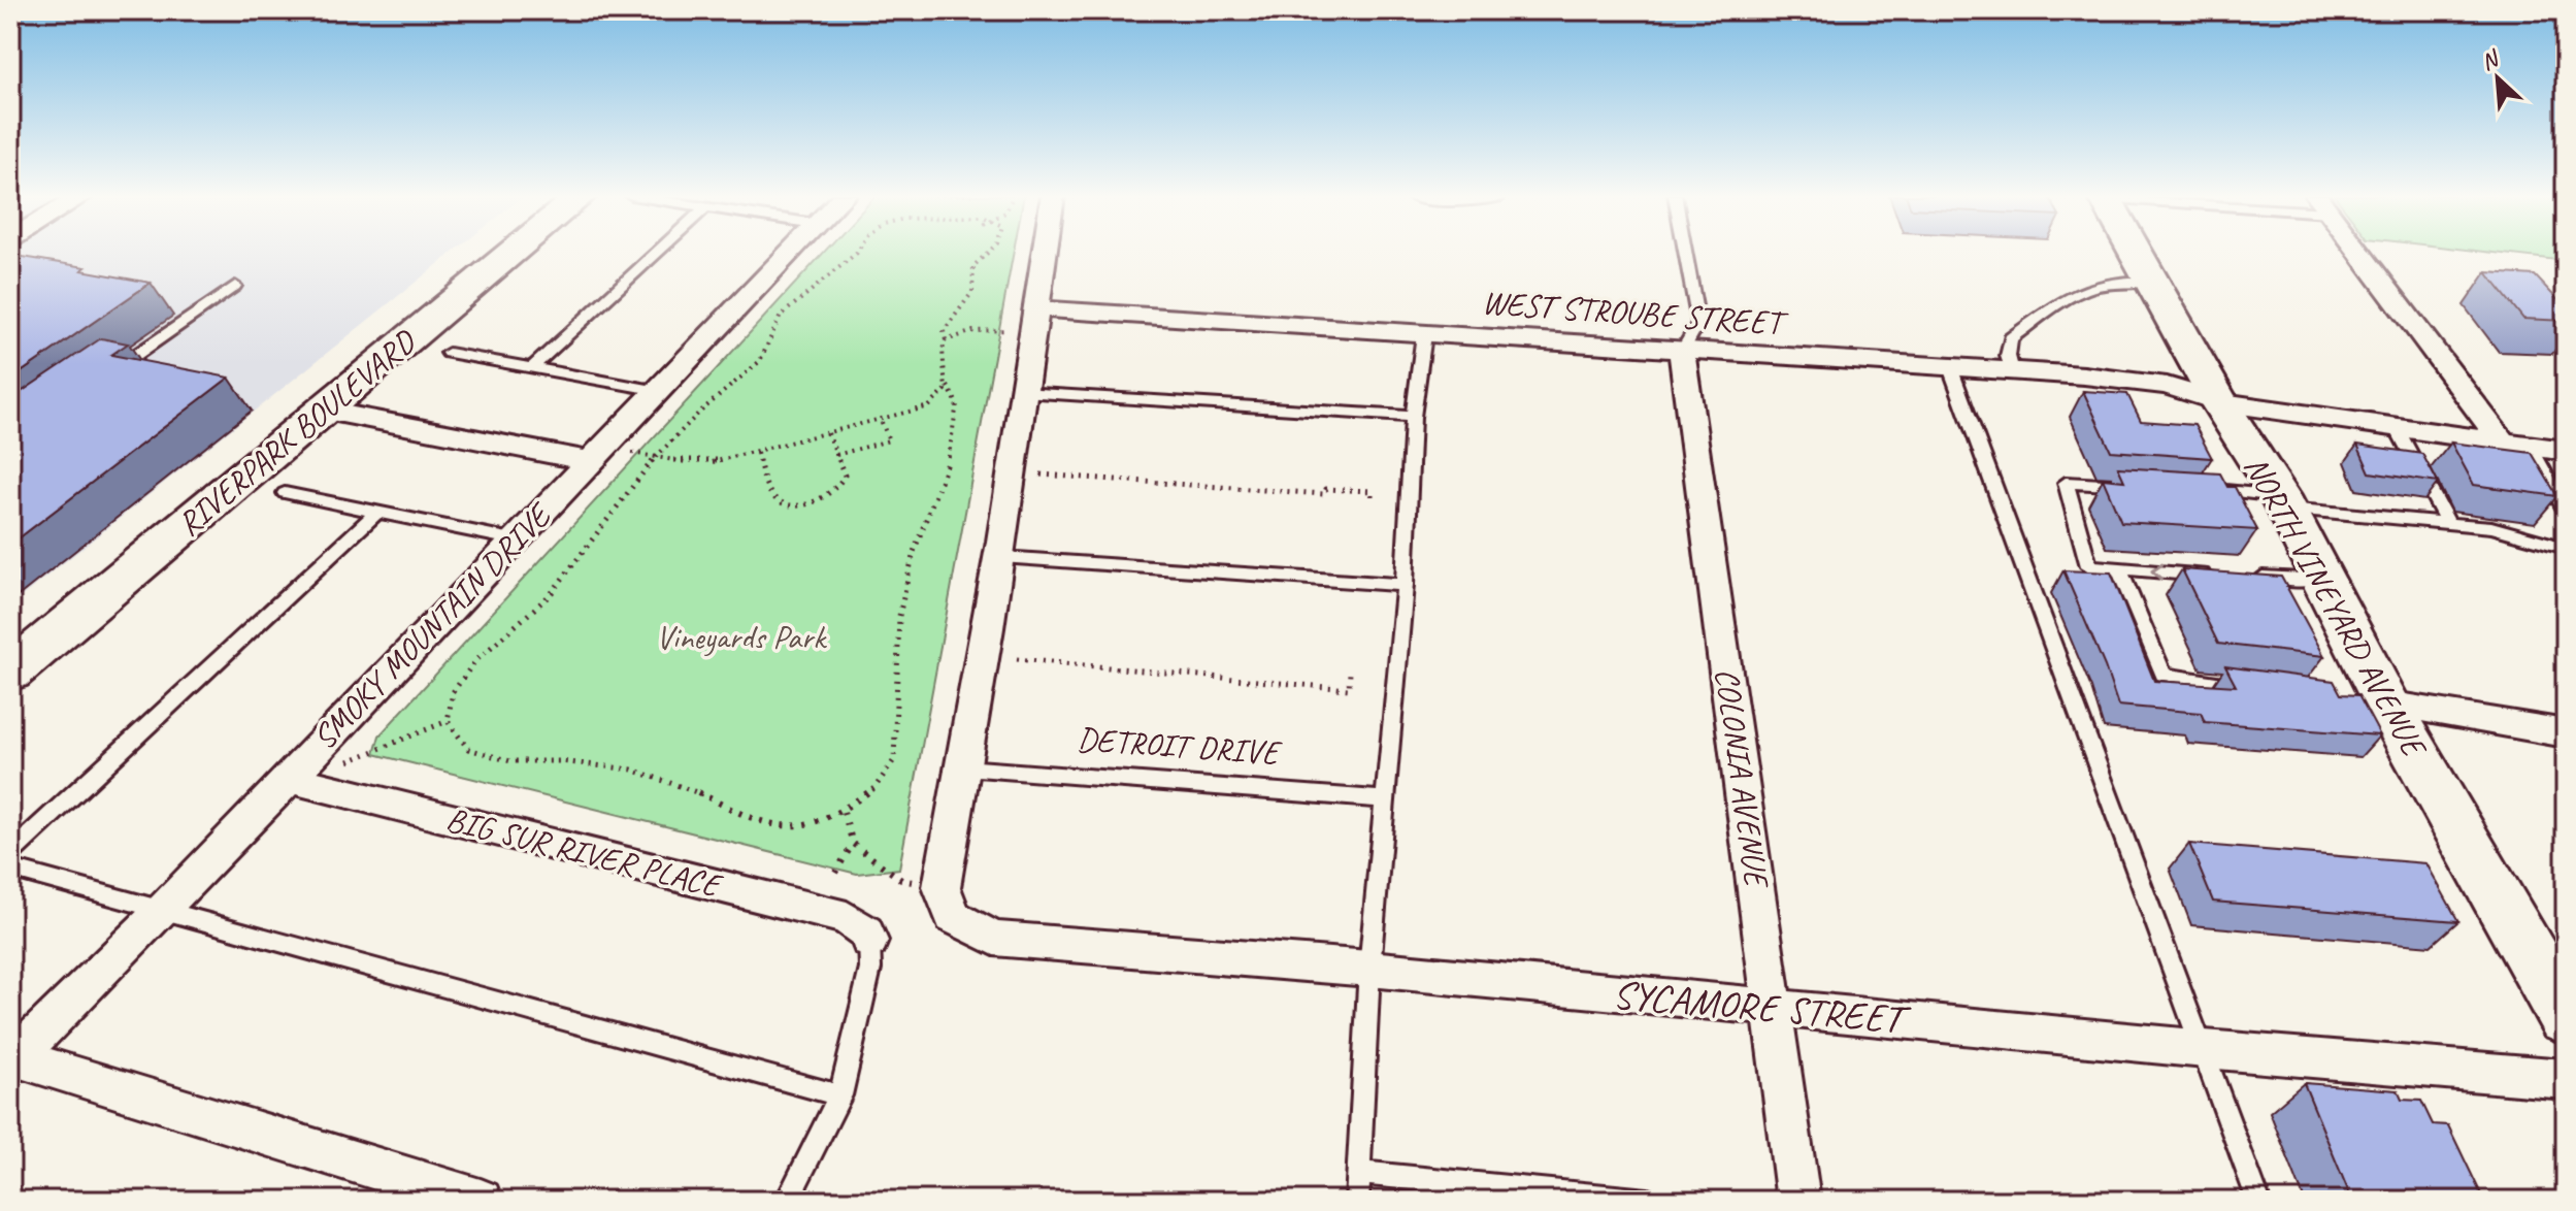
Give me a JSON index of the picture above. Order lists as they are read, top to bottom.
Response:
{
  "streets": {
    "street": [
      "WEST STROUBE STREET",
      "RIVERPARK BOULEVARD",
      "NORTH VINEYARD AVENUE",
      "SMOKY MOUNTAIN DRIVE",
      "COLONIA AVENUE",
      "BIG SUR RIVER PLACE",
      "SYCAMORE STREET"
    ],
    "lane": ["DETROIT DRIVE"]
  },
  "crossings": [
    ["WEST STROUBE STREET", "NORTH VINEYARD AVENUE"],
    ["WEST STROUBE STREET", "COLONIA AVENUE"],
    ["SMOKY MOUNTAIN DRIVE", "BIG SUR RIVER PLACE"],
    ["COLONIA AVENUE", "SYCAMORE STREET"]
  ],
  "parks": ["Vineyards Park"],
  "north": "top left"
}
